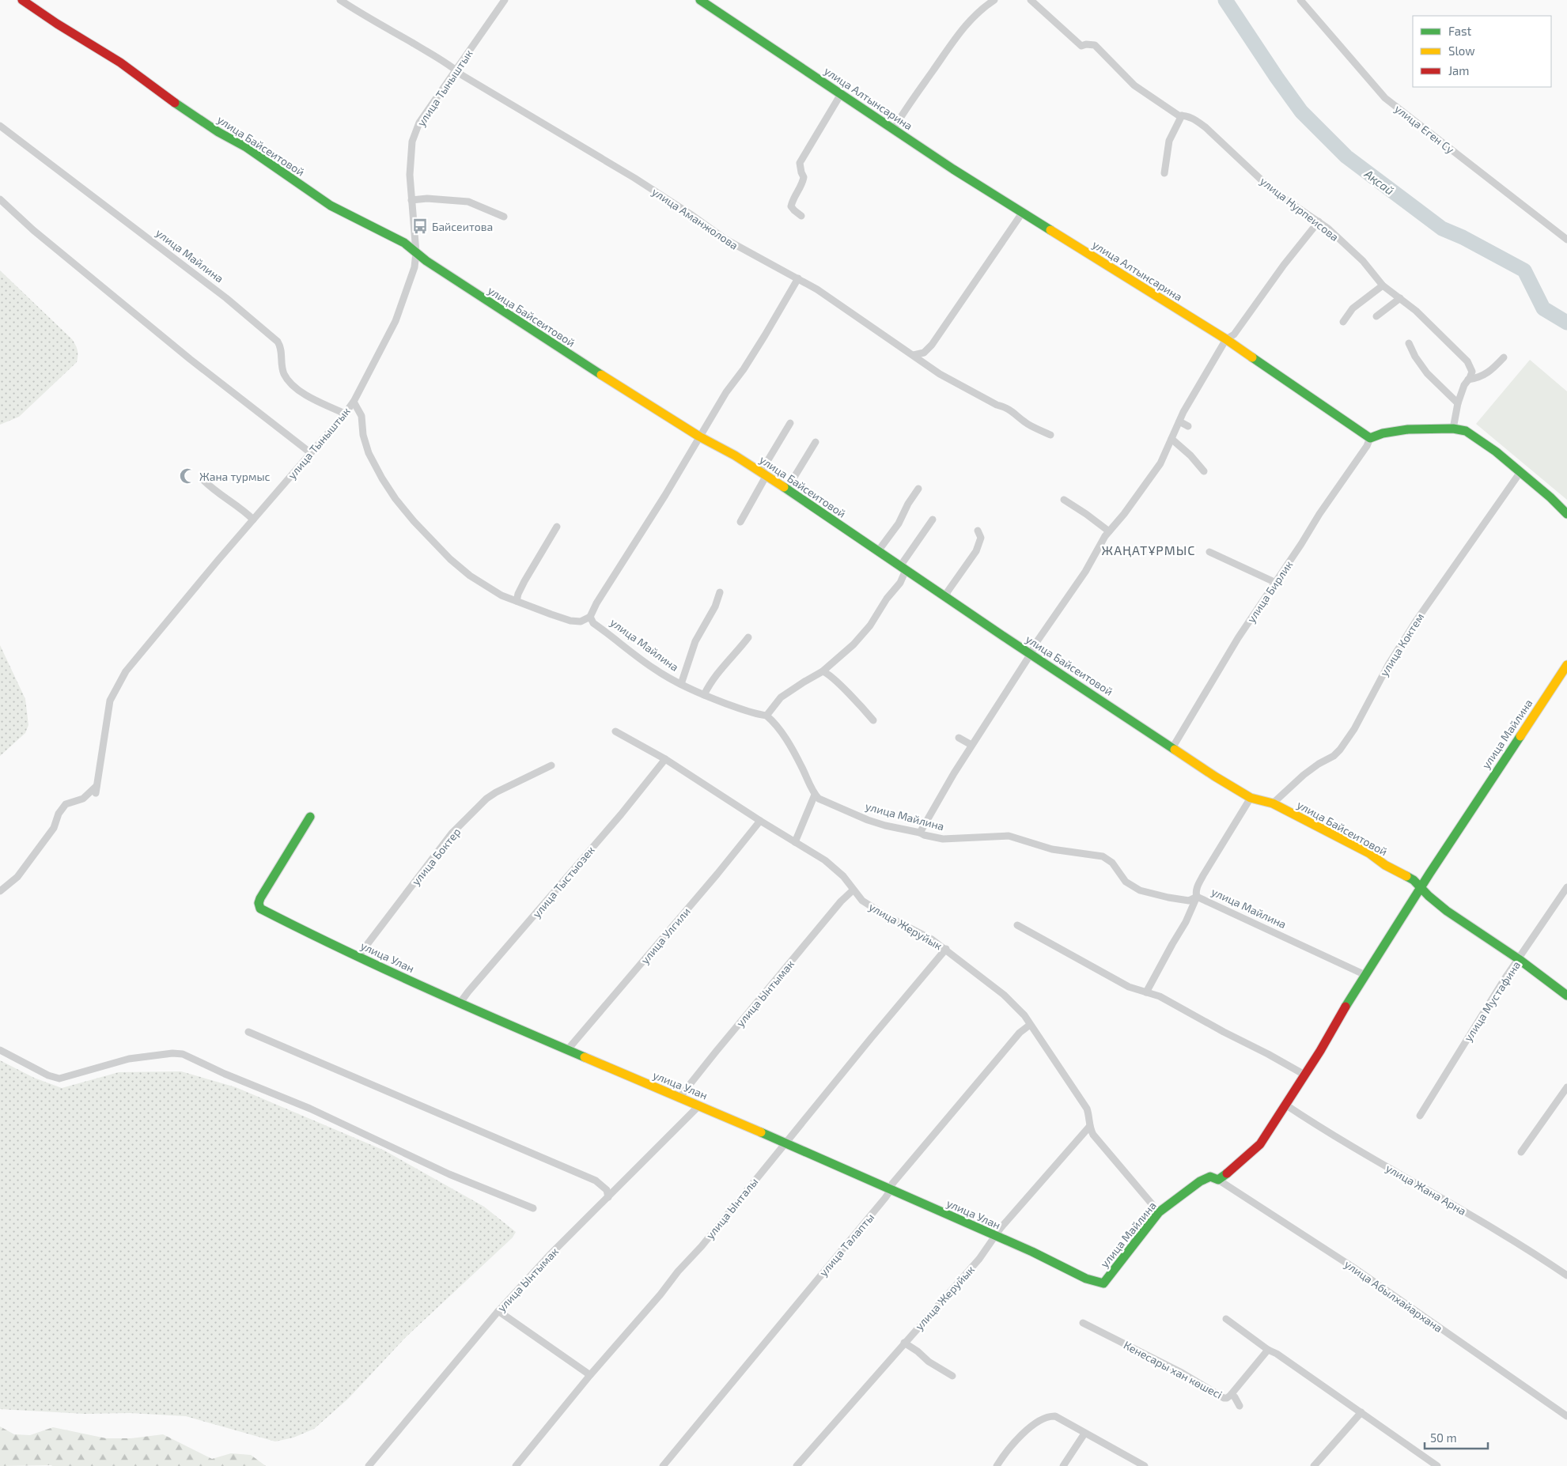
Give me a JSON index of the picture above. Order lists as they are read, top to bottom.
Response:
{
  "streets": {
    "street": [
      "улица Тыныштык",
      "улица Алтынсарина",
      "улица Еген Су",
      "улица Байсеитовой",
      "улица Нурпеисова",
      "улица Аманжолова",
      "улица Майлина",
      "улица Бирлик",
      "улица Коктем",
      "улица Боктер",
      "улица Тыстыозек",
      "улица Жеруйык",
      "улица Улгили",
      "улица Улан",
      "улица Ынтымак",
      "улица Мустафина",
      "улица Жана Арна",
      "улица Ынталы",
      "улица Талапты",
      "улица Абылхайархана",
      "Кенесары хан көшесі"
    ]
  },
  "crossings": [
    ["улица Тыныштык", "улица Байсеитовой"],
    ["улица Тыныштык", "улица Аманжолова"],
    ["улица Тыныштык", "улица Майлина"],
    ["улица Алтынсарина", "улица Бирлик"],
    ["улица Байсеитовой", "улица Майлина"],
    ["улица Байсеитовой", "улица Бирлик"],
    ["улица Байсеитовой", "улица Коктем"],
    ["улица Байсеитовой", "улица Мустафина"],
    ["улица Майлина", "улица Жеруйык"],
    ["улица Майлина", "улица Улан"],
    ["улица Майлина", "улица Жана Арна"],
    ["улица Майлина", "улица Абылхайархана"],
    ["улица Боктер", "улица Улан"],
    ["улица Тыстыозек", "улица Жеруйык"],
    ["улица Тыстыозек", "улица Улан"],
    ["улица Жеруйык", "улица Улгили"],
    ["улица Жеруйык", "улица Улан"],
    ["улица Жеруйык", "улица Ынтымак"],
    ["улица Жеруйык", "улица Ынталы"],
    ["улица Жеруйык", "улица Талапты"],
    ["улица Улгили", "улица Улан"],
    ["улица Улан", "улица Ынтымак"],
    ["улица Улан", "улица Ынталы"],
    ["улица Улан", "улица Талапты"]
  ],
  "districts": ["ЖАҢАТҰРМЫС"],
  "water": ["Ақсай"],
  "places": {
    "bus stop": ["Байсеитова"],
    "mosque": ["Жана турмыс"]
  },
  "legend": ["Fast", "Slow", "Jam"],
  "scale_bar": "50 m"
}
